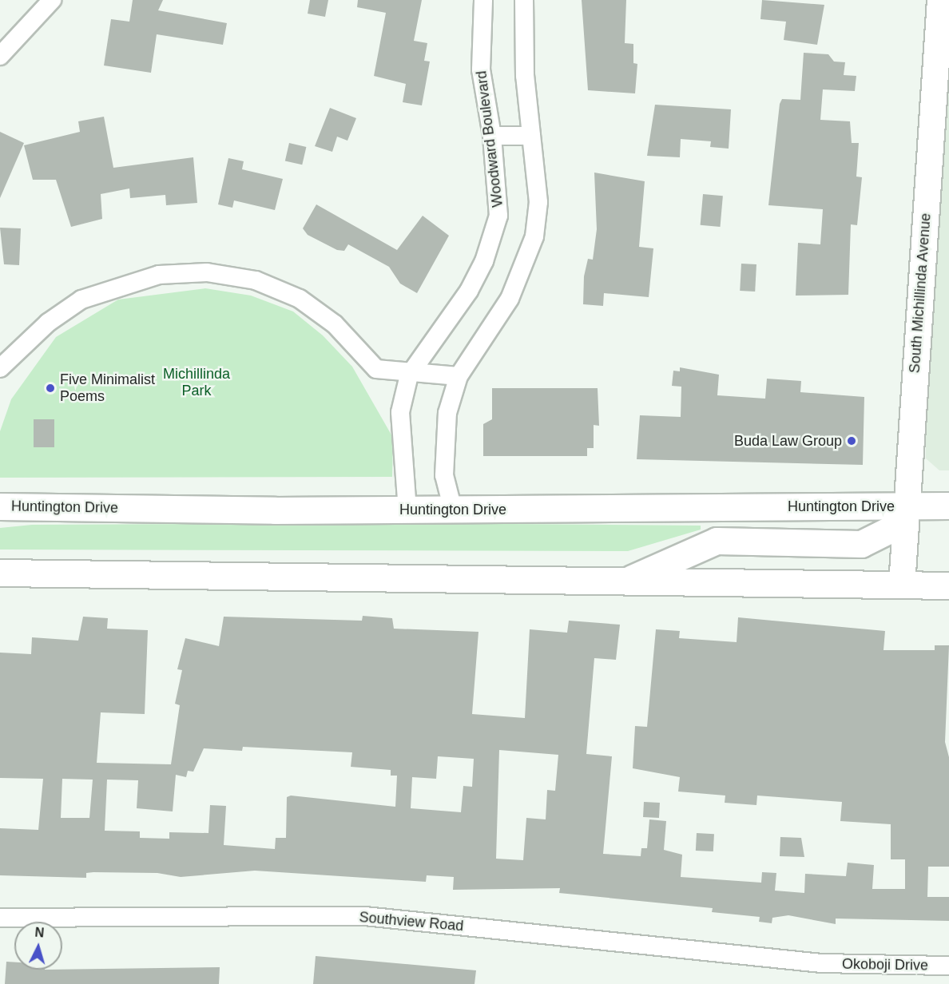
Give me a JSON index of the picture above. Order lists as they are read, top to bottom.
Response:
{
  "streets": {
    "main road": ["South Michillinda Avenue", "Huntington Drive"],
    "street": ["Woodward Boulevard", "Southview Road", "Okoboji Drive"]
  },
  "crossings": [
    ["Woodward Boulevard", "Huntington Drive"],
    ["South Michillinda Avenue", "Huntington Drive"],
    ["Southview Road", "Okoboji Drive"]
  ],
  "parks": ["Michillinda Park"],
  "places": ["Five Minimalist Poems", "Buda Law Group"],
  "north": "top"
}
